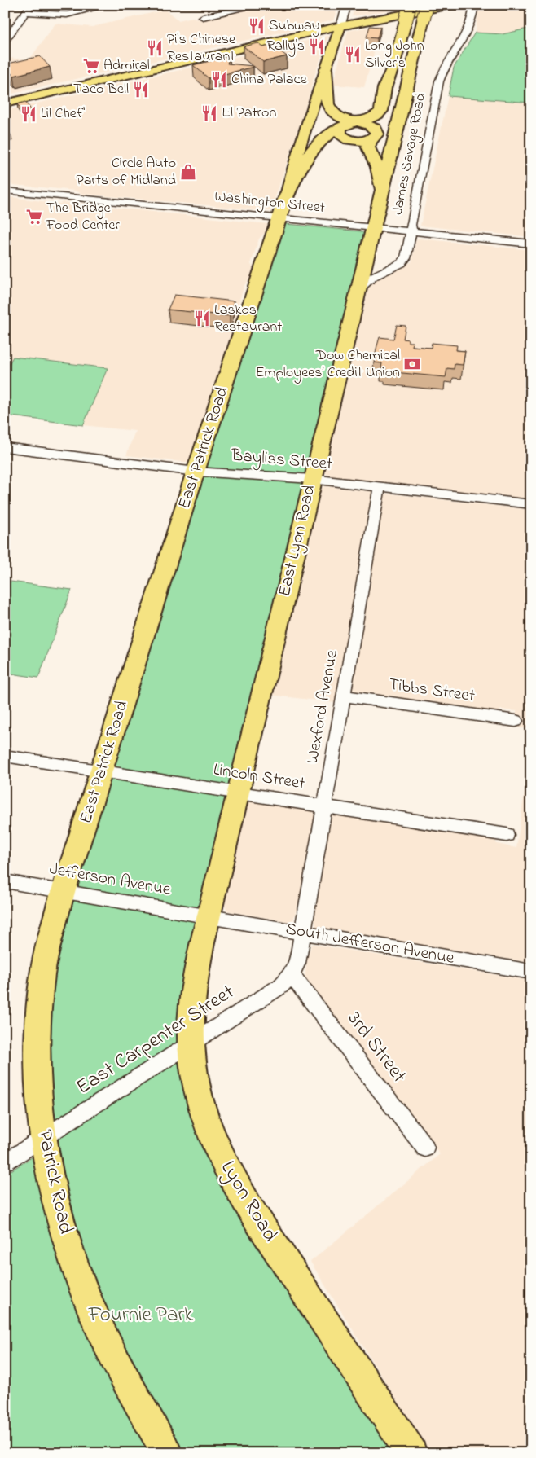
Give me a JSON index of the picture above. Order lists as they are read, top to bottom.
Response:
{
  "streets": {
    "highway": [
      "East Patrick Road",
      "East Lyon Road",
      "Patrick Road",
      "Lyon Road"
    ],
    "street": [
      "James Savage Road",
      "Washington Street",
      "Bayliss Street",
      "Tibbs Street",
      "Wexford Avenue",
      "Lincoln Street",
      "Jefferson Avenue",
      "South Jefferson Avenue",
      "East Carpenter Street",
      "3rd Street"
    ]
  },
  "crossings": [
    ["James Savage Road", "Washington Street"],
    ["James Savage Road", "East Lyon Road"],
    ["Washington Street", "East Patrick Road"],
    ["Washington Street", "East Lyon Road"],
    ["East Patrick Road", "Bayliss Street"],
    ["East Patrick Road", "Lincoln Street"],
    ["East Patrick Road", "Jefferson Avenue"],
    ["East Patrick Road", "Patrick Road"],
    ["Bayliss Street", "East Lyon Road"],
    ["Bayliss Street", "Wexford Avenue"],
    ["East Lyon Road", "Lincoln Street"],
    ["East Lyon Road", "Jefferson Avenue"],
    ["East Lyon Road", "South Jefferson Avenue"],
    ["East Lyon Road", "Lyon Road"],
    ["Tibbs Street", "Wexford Avenue"],
    ["Wexford Avenue", "Lincoln Street"],
    ["Wexford Avenue", "South Jefferson Avenue"],
    ["Wexford Avenue", "East Carpenter Street"],
    ["Jefferson Avenue", "South Jefferson Avenue"],
    ["Jefferson Avenue", "Patrick Road"],
    ["Jefferson Avenue", "Lyon Road"],
    ["South Jefferson Avenue", "East Carpenter Street"],
    ["South Jefferson Avenue", "Lyon Road"],
    ["East Carpenter Street", "3rd Street"],
    ["East Carpenter Street", "Patrick Road"],
    ["East Carpenter Street", "Lyon Road"]
  ],
  "parks": ["Fournie Park"],
  "places": {
    "restaurant": [
      "Subway",
      "Rally's",
      "Pi's Chinese Restaurant",
      "Long John Silver's",
      "China Palace",
      "Taco Bell",
      "El Patron",
      "Lil Chef'",
      "Laskos Restaurant"
    ],
    "supermarket": ["Admiral", "The Bridge Food Center"],
    "shop": ["Circle Auto Parts of Midland"],
    "bank": ["Dow Chemical Employees’ Credit Union"]
  }
}
